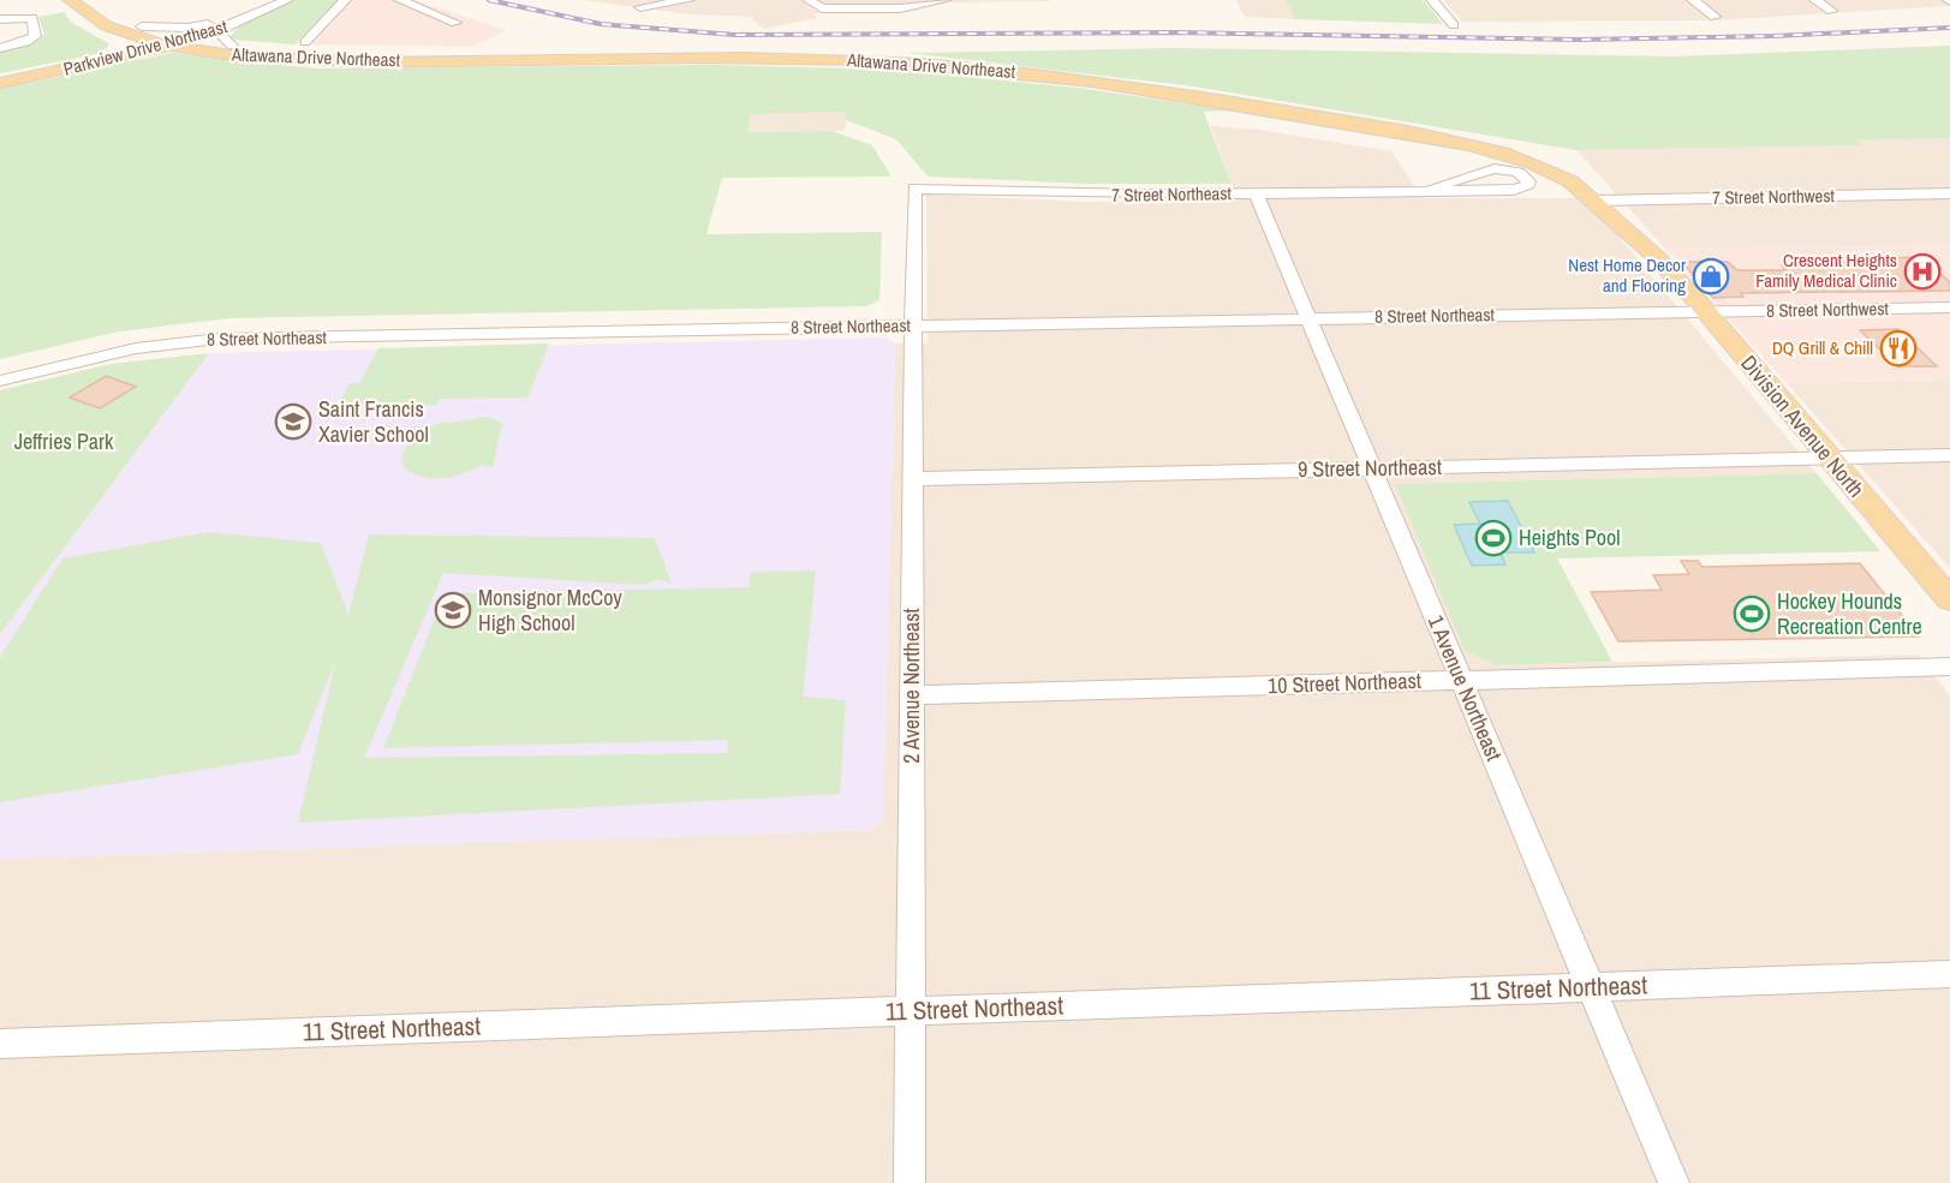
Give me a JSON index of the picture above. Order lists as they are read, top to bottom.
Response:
{
  "streets": {
    "main road": ["Parkview Drive Northeast", "Altawana Drive Northeast", "Division Avenue North"],
    "street": [
      "7 Street Northeast",
      "7 Street Northwest",
      "8 Street Northwest",
      "8 Street Northeast",
      "9 Street Northeast",
      "10 Street Northeast",
      "2 Avenue Northeast",
      "1 Avenue Northeast",
      "11 Street Northeast"
    ]
  },
  "crossings": [
    ["Parkview Drive Northeast", "Altawana Drive Northeast"],
    ["Altawana Drive Northeast", "Division Avenue North"],
    ["7 Street Northeast", "2 Avenue Northeast"],
    ["7 Street Northeast", "1 Avenue Northeast"],
    ["7 Street Northwest", "Division Avenue North"],
    ["8 Street Northwest", "8 Street Northeast"],
    ["8 Street Northwest", "Division Avenue North"],
    ["8 Street Northeast", "Division Avenue North"],
    ["8 Street Northeast", "2 Avenue Northeast"],
    ["8 Street Northeast", "1 Avenue Northeast"],
    ["Division Avenue North", "9 Street Northeast"],
    ["9 Street Northeast", "2 Avenue Northeast"],
    ["9 Street Northeast", "1 Avenue Northeast"],
    ["10 Street Northeast", "2 Avenue Northeast"],
    ["10 Street Northeast", "1 Avenue Northeast"],
    ["2 Avenue Northeast", "11 Street Northeast"],
    ["1 Avenue Northeast", "11 Street Northeast"]
  ],
  "parks": ["Jeffries Park"],
  "places": {
    "hospital": ["Crescent Heights Family Medical Clinic"],
    "shop": ["Nest Home Decor and Flooring"],
    "restaurant": ["DQ Grill & Chill"],
    "school or university": ["Saint Francis Xavier School", "Monsignor McCoy High School"],
    "sports": ["Heights Pool", "Hockey Hounds Recreation Centre"]
  }
}
